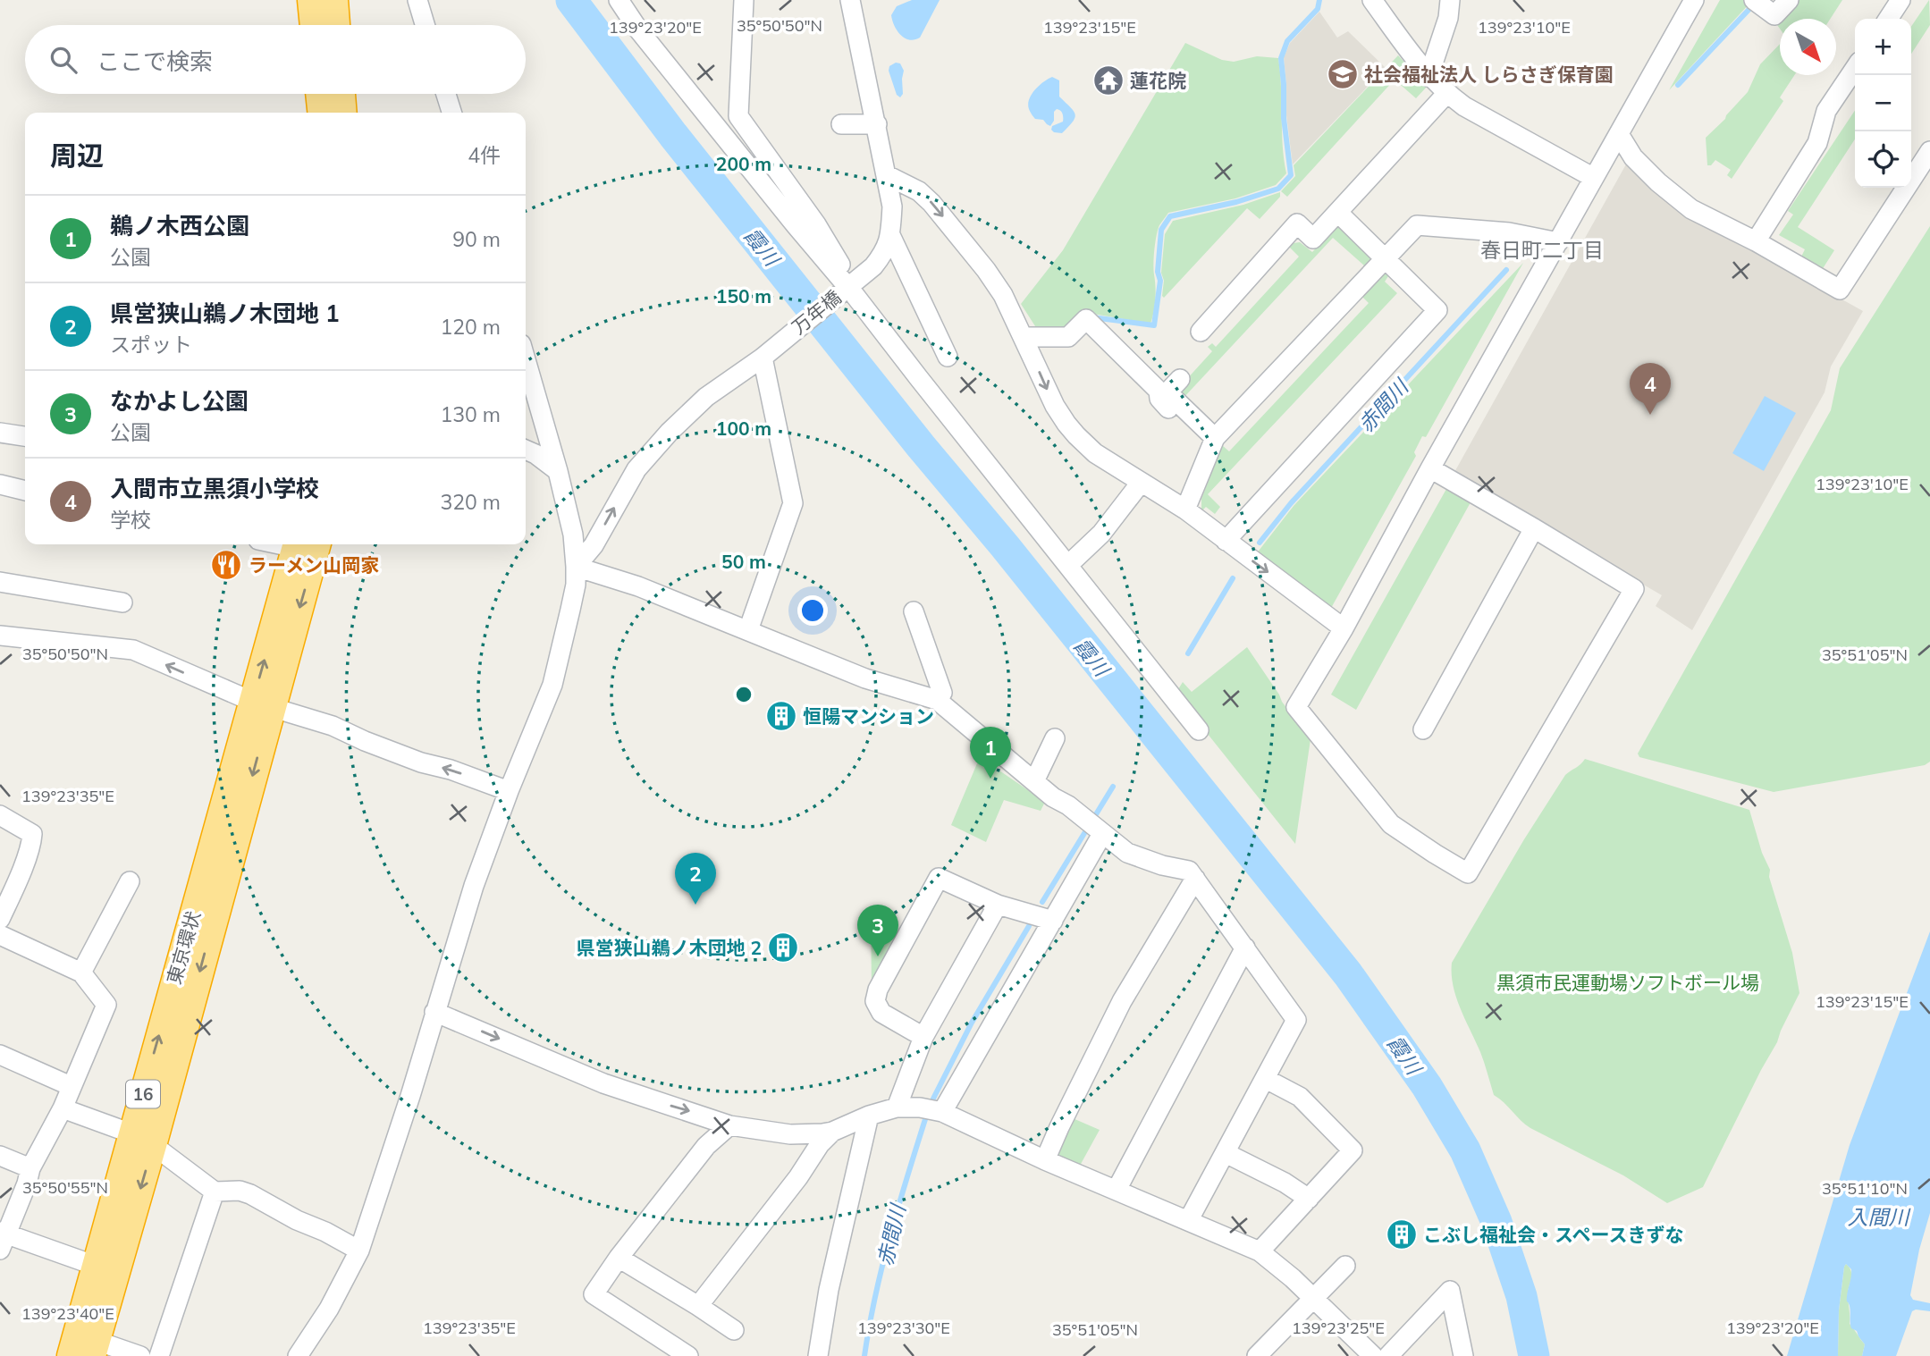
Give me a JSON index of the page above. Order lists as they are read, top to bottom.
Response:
{
  "streets": {
    "highway": ["東京環状", "16"],
    "street": ["万年橋"]
  },
  "one_way": ["万年橋"],
  "districts": ["春日町二丁目"],
  "water": ["霞川", "赤間川", "入間川"],
  "parks": ["黒須市民運動場ソフトボール場"],
  "places": {
    "school or university": ["社会福祉法人 しらさぎ保育園"],
    "temple": ["蓮花院"],
    "restaurant": ["ラーメン山岡家"],
    "building": ["恒陽マンション", "県営狭山鵜ノ木団地 2", "こぶし福祉会・スペースきずな"]
  },
  "north": "bottom right",
  "page": {
    "map_buttons": ["+", "−"],
    "search": "ここで検索",
    "heading": ["周辺", "4件"],
    "list": [
      {
        "mark": "1",
        "name": "鵜ノ木西公園",
        "note": "公園",
        "value": "90 m"
      },
      {
        "mark": "2",
        "name": "県営狭山鵜ノ木団地 1",
        "note": "スポット",
        "value": "120 m"
      },
      {
        "mark": "3",
        "name": "なかよし公園",
        "note": "公園",
        "value": "130 m"
      },
      {
        "mark": "4",
        "name": "入間市立黒須小学校",
        "note": "学校",
        "value": "320 m"
      }
    ],
    "pins": [
      "4",
      "1",
      "2",
      "3"
    ]
  },
  "coordinates": [
    "35°50'50\"N",
    "139°23'20\"E",
    "139°23'15\"E",
    "139°23'10\"E",
    "35°51'05\"N",
    "139°23'35\"E",
    "35°50'55\"N",
    "35°51'10\"N",
    "139°23'40\"E",
    "139°23'30\"E",
    "139°23'25\"E"
  ],
  "rings": [
    "200 m",
    "150 m",
    "100 m",
    "50 m"
  ]
}
